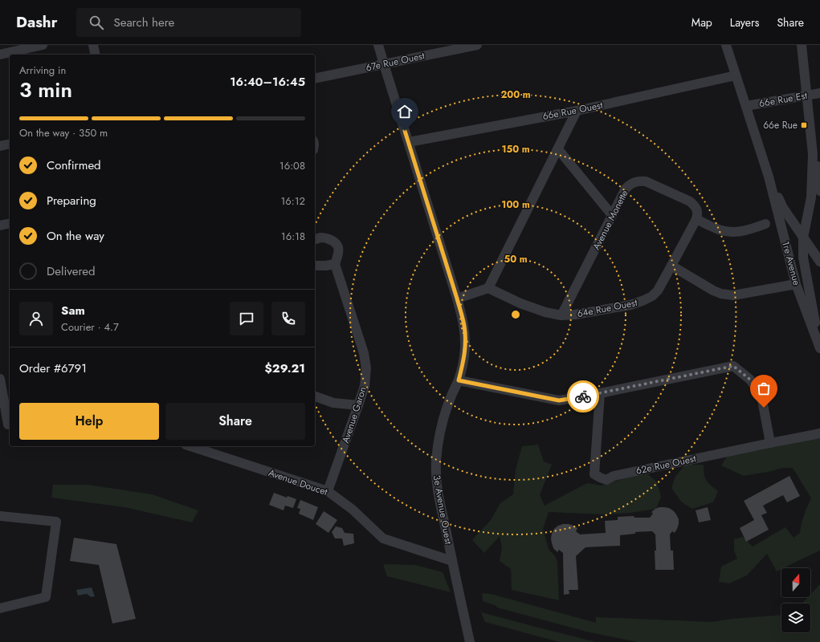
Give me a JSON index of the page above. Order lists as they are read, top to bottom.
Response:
{
  "streets": {
    "street": [
      "67e Rue Ouest",
      "66e Rue Est",
      "66e Rue Ouest",
      "Avenue Monette",
      "1re Avenue",
      "64e Rue Ouest",
      "Avenue Garon",
      "62e Rue Ouest",
      "Avenue Doucet",
      "3e Avenue Ouest"
    ]
  },
  "crossings": [
    ["67e Rue Ouest", "3e Avenue Ouest"],
    ["66e Rue Est", "1re Avenue"],
    ["66e Rue Ouest", "1re Avenue"],
    ["66e Rue Ouest", "3e Avenue Ouest"],
    ["Avenue Monette", "64e Rue Ouest"],
    ["Avenue Garon", "Avenue Doucet"],
    ["Avenue Doucet", "3e Avenue Ouest"]
  ],
  "places": {
    "transit": ["66e Rue"]
  },
  "north": "top",
  "page": {
    "header": "Dashr",
    "search": "Search here",
    "nav": ["Map", "Layers", "Share"],
    "heading": ["3 min", "Arriving in", "16:40–16:45"],
    "panel": [
      "Sam",
      "Courier · 4.7",
      "Order #6791",
      "$29.21"
    ],
    "bar": "On the way · 350 m",
    "list": [
      ["Confirmed", "16:08"],
      ["Preparing", "16:12"],
      ["On the way", "16:18"],
      "Delivered"
    ],
    "buttons": ["Help", "Share"]
  },
  "rings": [
    "200 m",
    "150 m",
    "100 m",
    "50 m"
  ]
}
